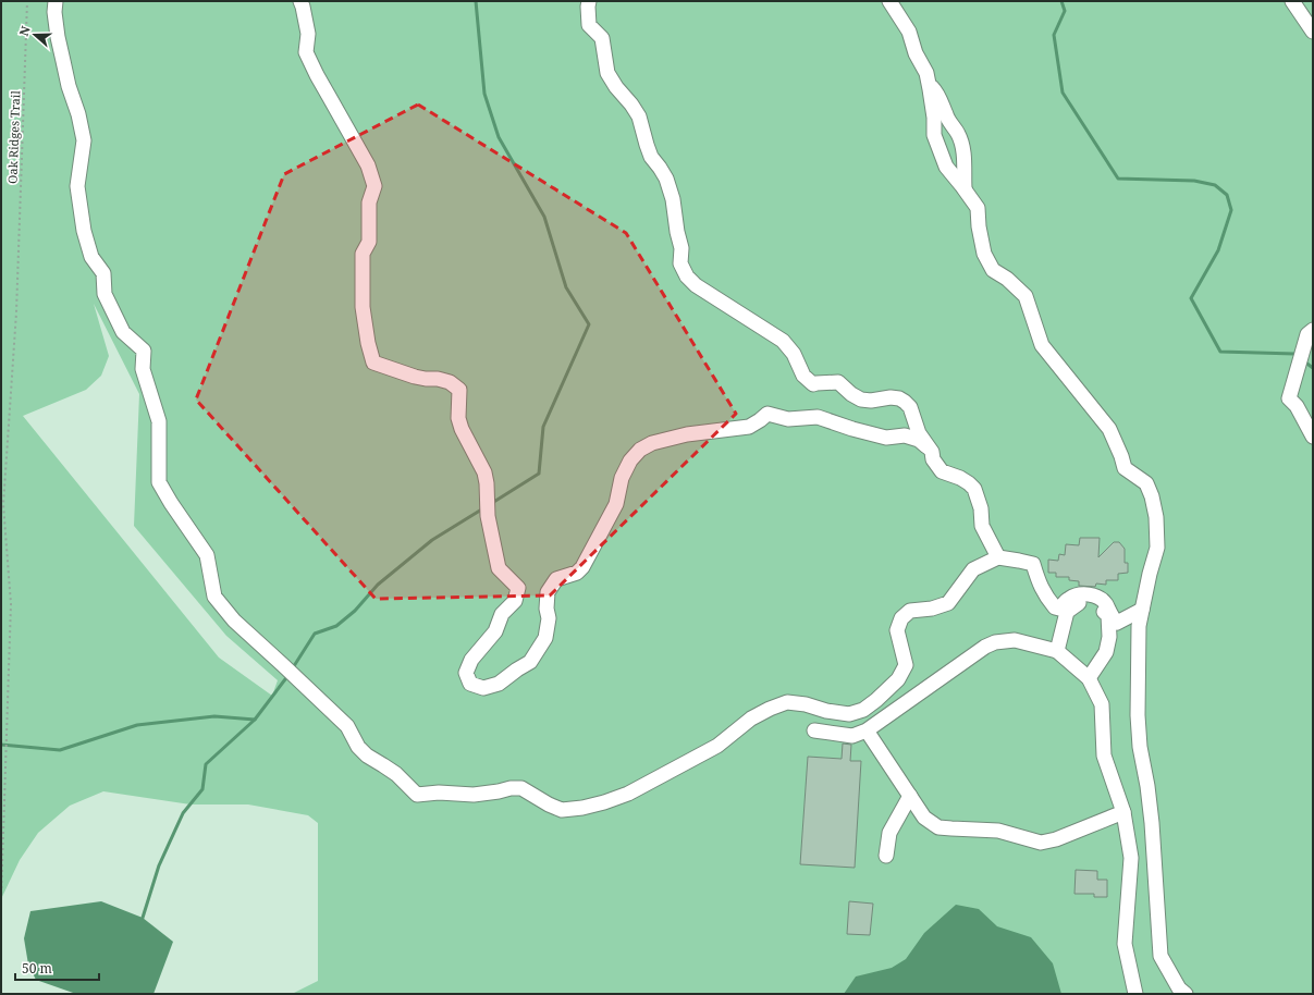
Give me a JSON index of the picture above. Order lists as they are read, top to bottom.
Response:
{
  "streets": {
    "path": ["Oak Ridges Trail"]
  },
  "scale_bar": "50 m",
  "north": "left"
}
